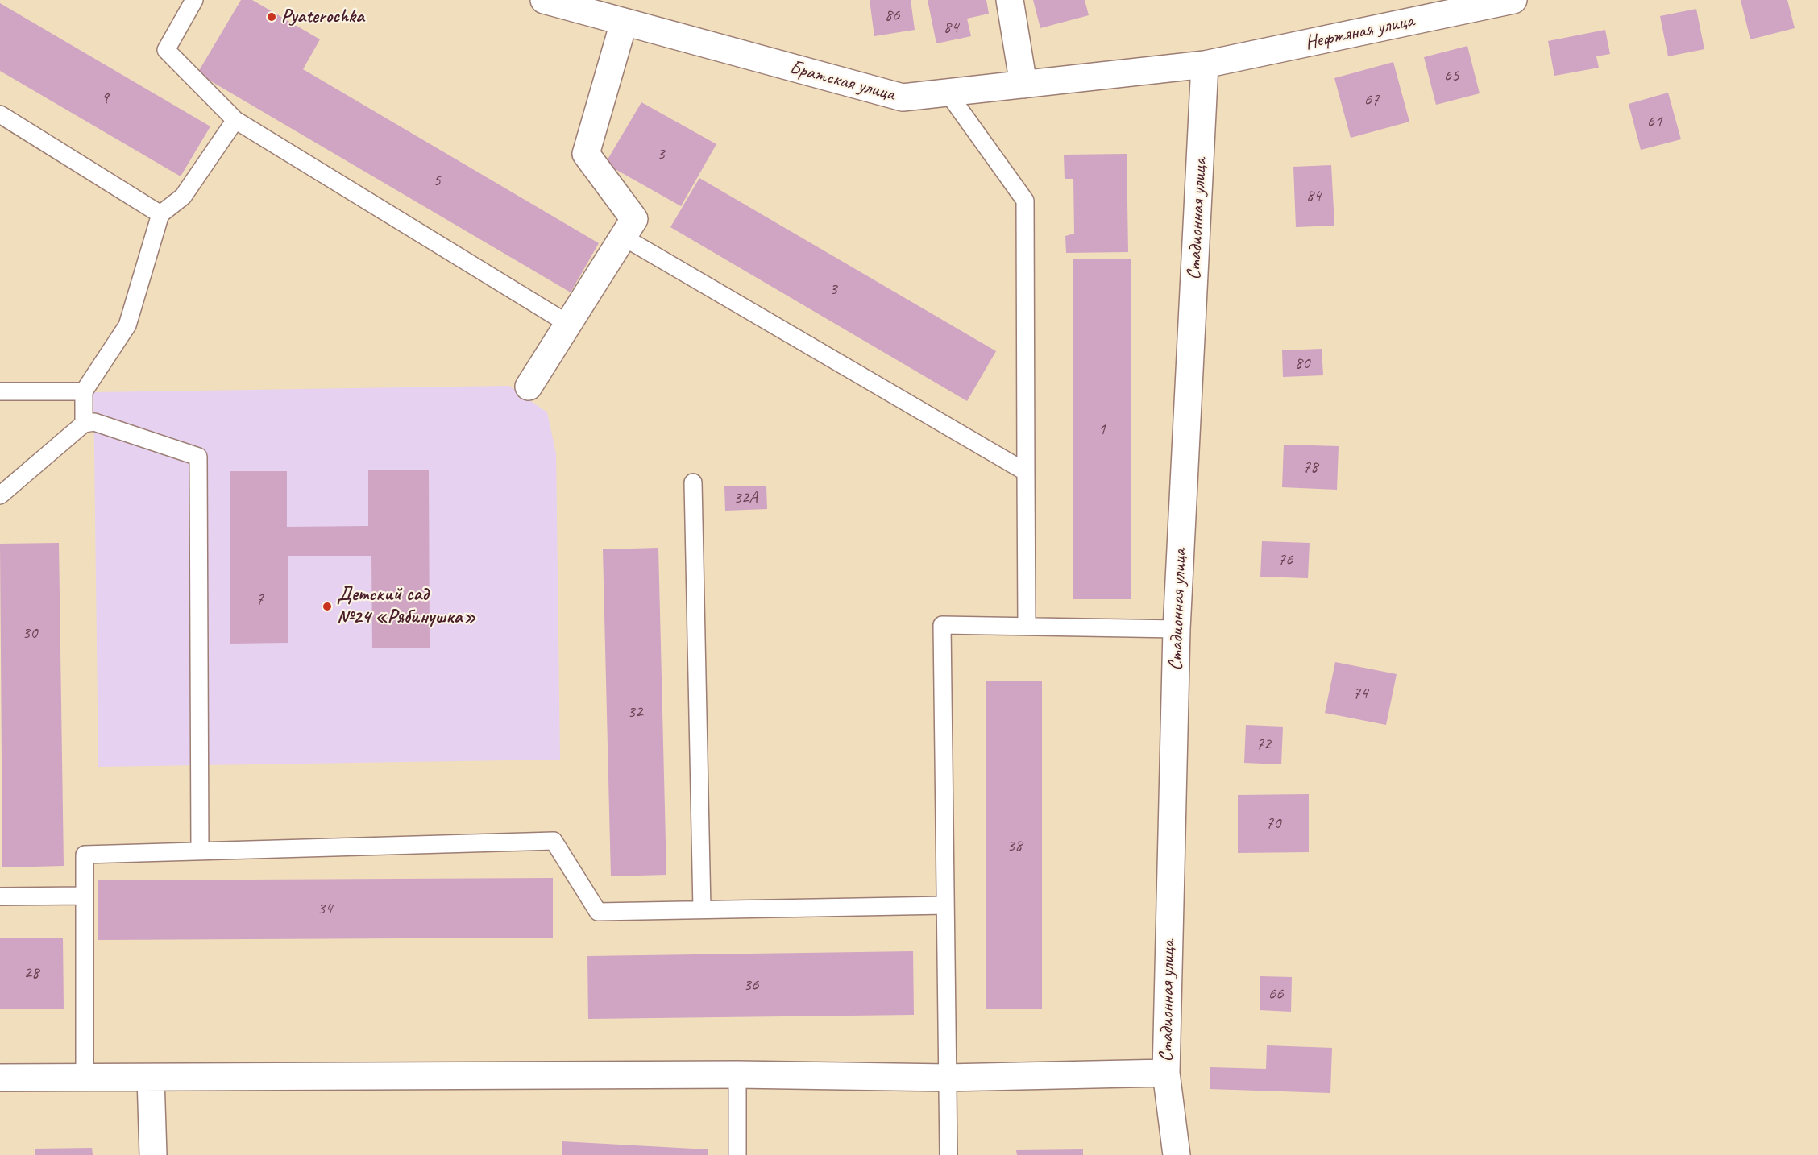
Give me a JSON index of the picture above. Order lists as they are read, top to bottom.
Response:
{
  "streets": {
    "street": ["Нефтяная улица", "Братская улица", "Стадионная улица"]
  },
  "crossings": [
    ["Нефтяная улица", "Братская улица"],
    ["Нефтяная улица", "Стадионная улица"],
    ["Братская улица", "Стадионная улица"]
  ],
  "places": ["Pyaterochka", "Детский сад №24 «Рябинушка»"],
  "house_numbers": [
    "86",
    "84",
    "65",
    "9",
    "67",
    "61",
    "3",
    "5",
    "84",
    "3",
    "80",
    "1",
    "78",
    "32А",
    "76",
    "7",
    "30",
    "74",
    "32",
    "72",
    "70",
    "38",
    "34",
    "28",
    "36",
    "66"
  ]
}
